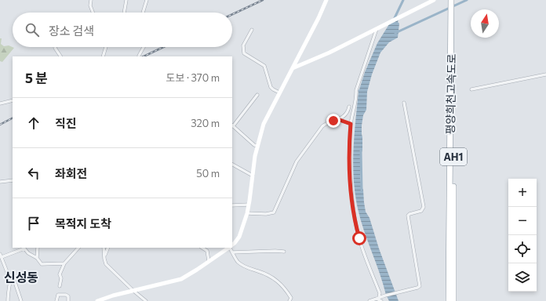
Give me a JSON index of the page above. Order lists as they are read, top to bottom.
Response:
{
  "streets": {
    "highway": ["평양희천고속도로", "AH1"]
  },
  "districts": ["신성동"],
  "north": "top",
  "page": {
    "search": "장소 검색",
    "heading": ["5 분", "도보 · 370 m"],
    "list": [
      ["직진", "320 m"],
      ["좌회전", "50 m"],
      "목적지 도착"
    ],
    "map_buttons": ["+", "−"]
  }
}
